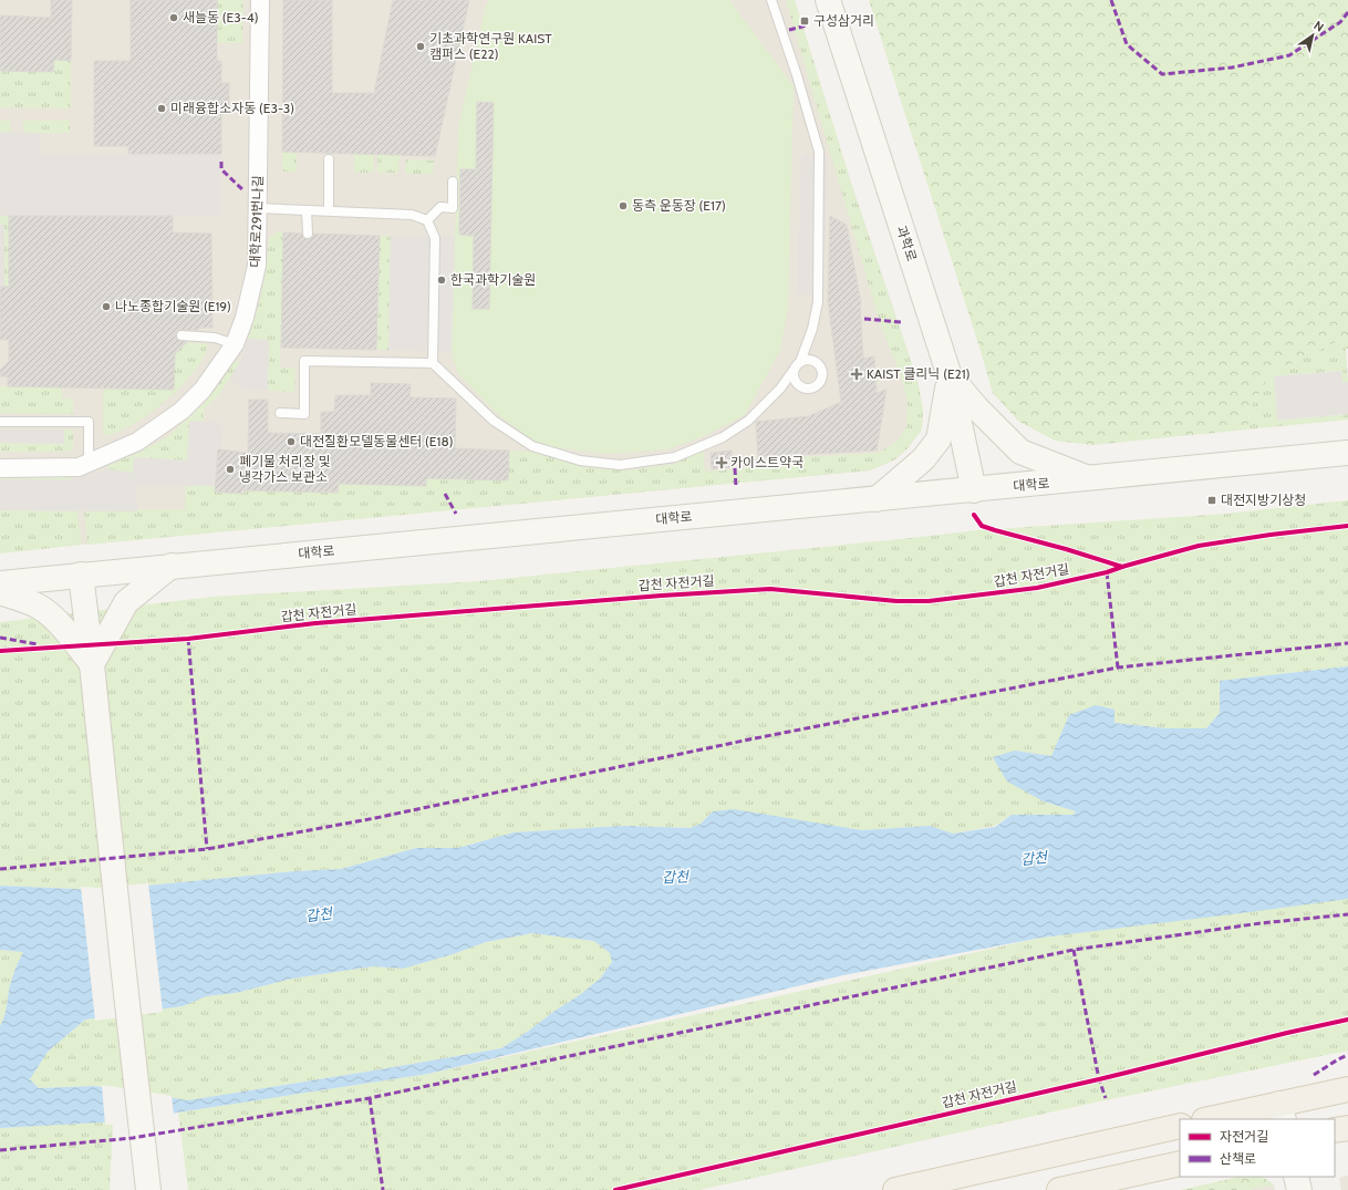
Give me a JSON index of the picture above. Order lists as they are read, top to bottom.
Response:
{
  "streets": {
    "main road": ["과학로", "대학로"],
    "street": ["대학로291번나길"],
    "cycle path": ["갑천 자전거길"]
  },
  "crossings": [
    ["과학로", "대학로"]
  ],
  "water": ["갑천"],
  "places": {
    "other": [
      "새늘동 (E3-4)",
      "기초과학연구원 KAIST 캠퍼스 (E22)",
      "미래융합소자동 (E3-3)",
      "동측 운동장 (E17)",
      "한국과학기술원",
      "나노종합기술원 (E19)",
      "대전질환모델동물센터 (E18)",
      "폐기물 처리장 및 냉각가스 보관소"
    ],
    "transit": ["구성삼거리", "대전지방기상청"],
    "health": ["KAIST 클리닉 (E21)", "카이스트약국"]
  },
  "legend": ["자전거길", "산책로"],
  "north": "top right"
}
